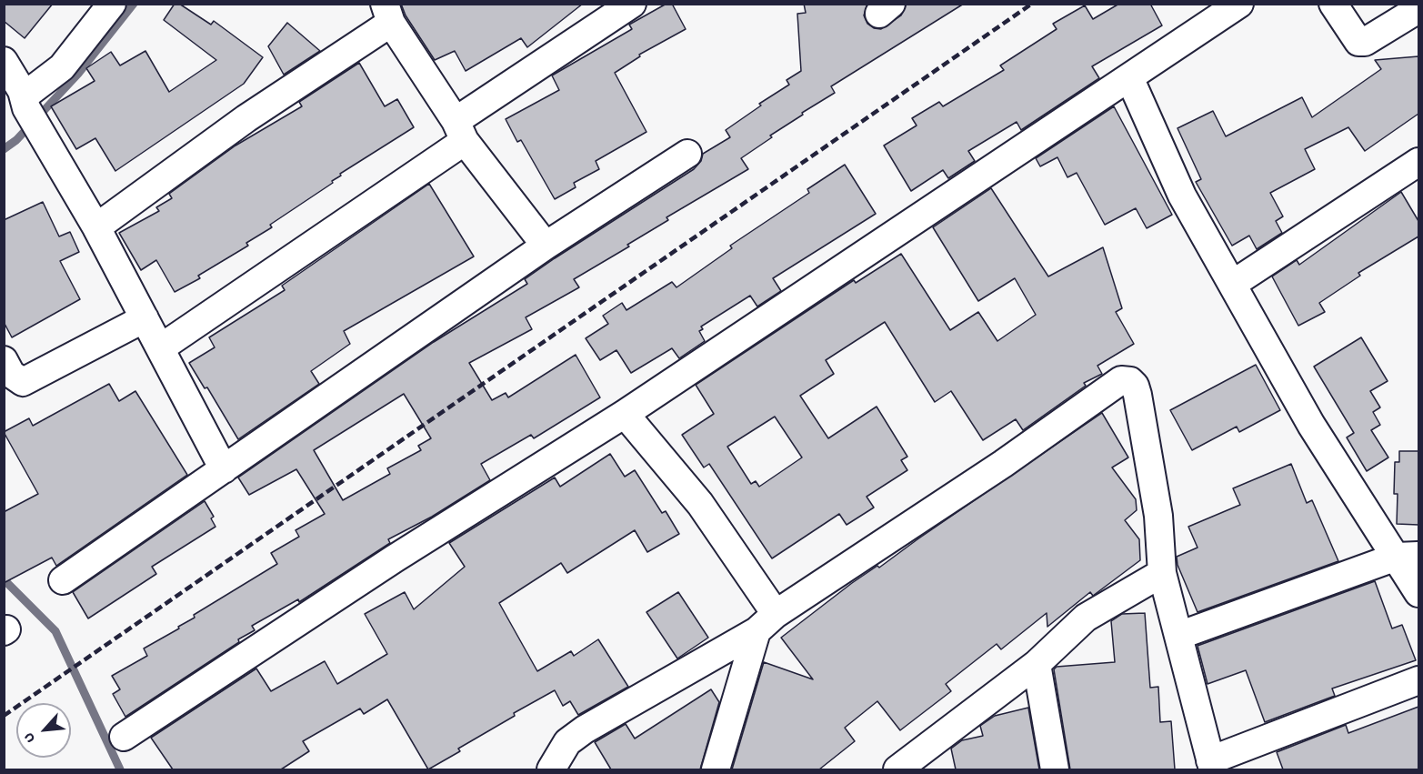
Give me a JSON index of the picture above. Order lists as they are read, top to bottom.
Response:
{
  "north": "bottom left"
}
